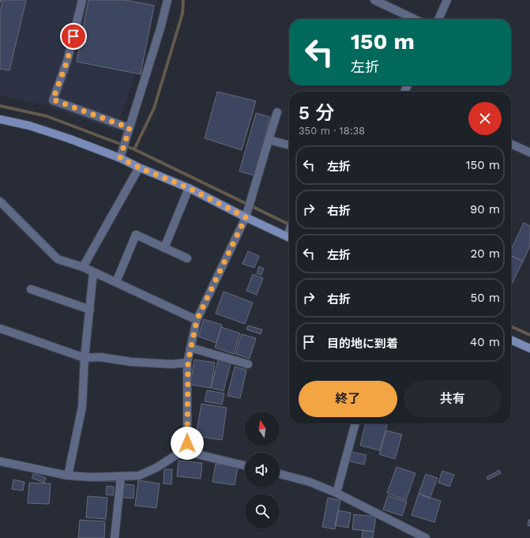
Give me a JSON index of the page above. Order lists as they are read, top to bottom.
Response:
{
  "north": "top",
  "page": {
    "turn": ["150 m", "左折"],
    "heading": ["5 分", "350 m · 18:38"],
    "list": [
      {
        "name": "左折",
        "value": "150 m"
      },
      {
        "name": "右折",
        "value": "90 m"
      },
      {
        "name": "左折",
        "value": "20 m"
      },
      {
        "name": "右折",
        "value": "50 m"
      },
      {
        "name": "目的地に到着",
        "value": "40 m"
      }
    ],
    "buttons": ["終了", "共有"]
  }
}
